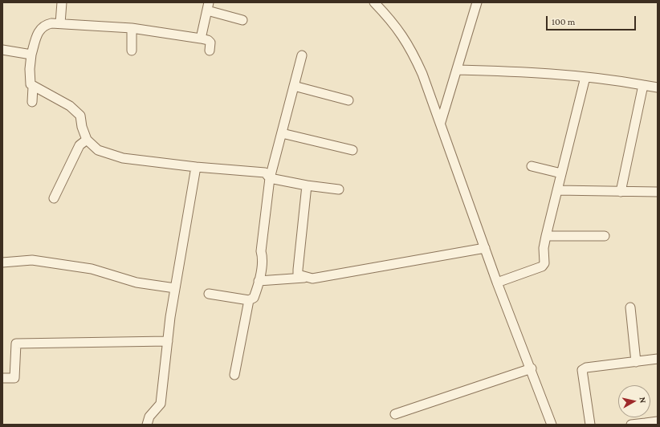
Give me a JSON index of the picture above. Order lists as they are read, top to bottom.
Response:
{
  "scale_bar": "100 m",
  "north": "right"
}
